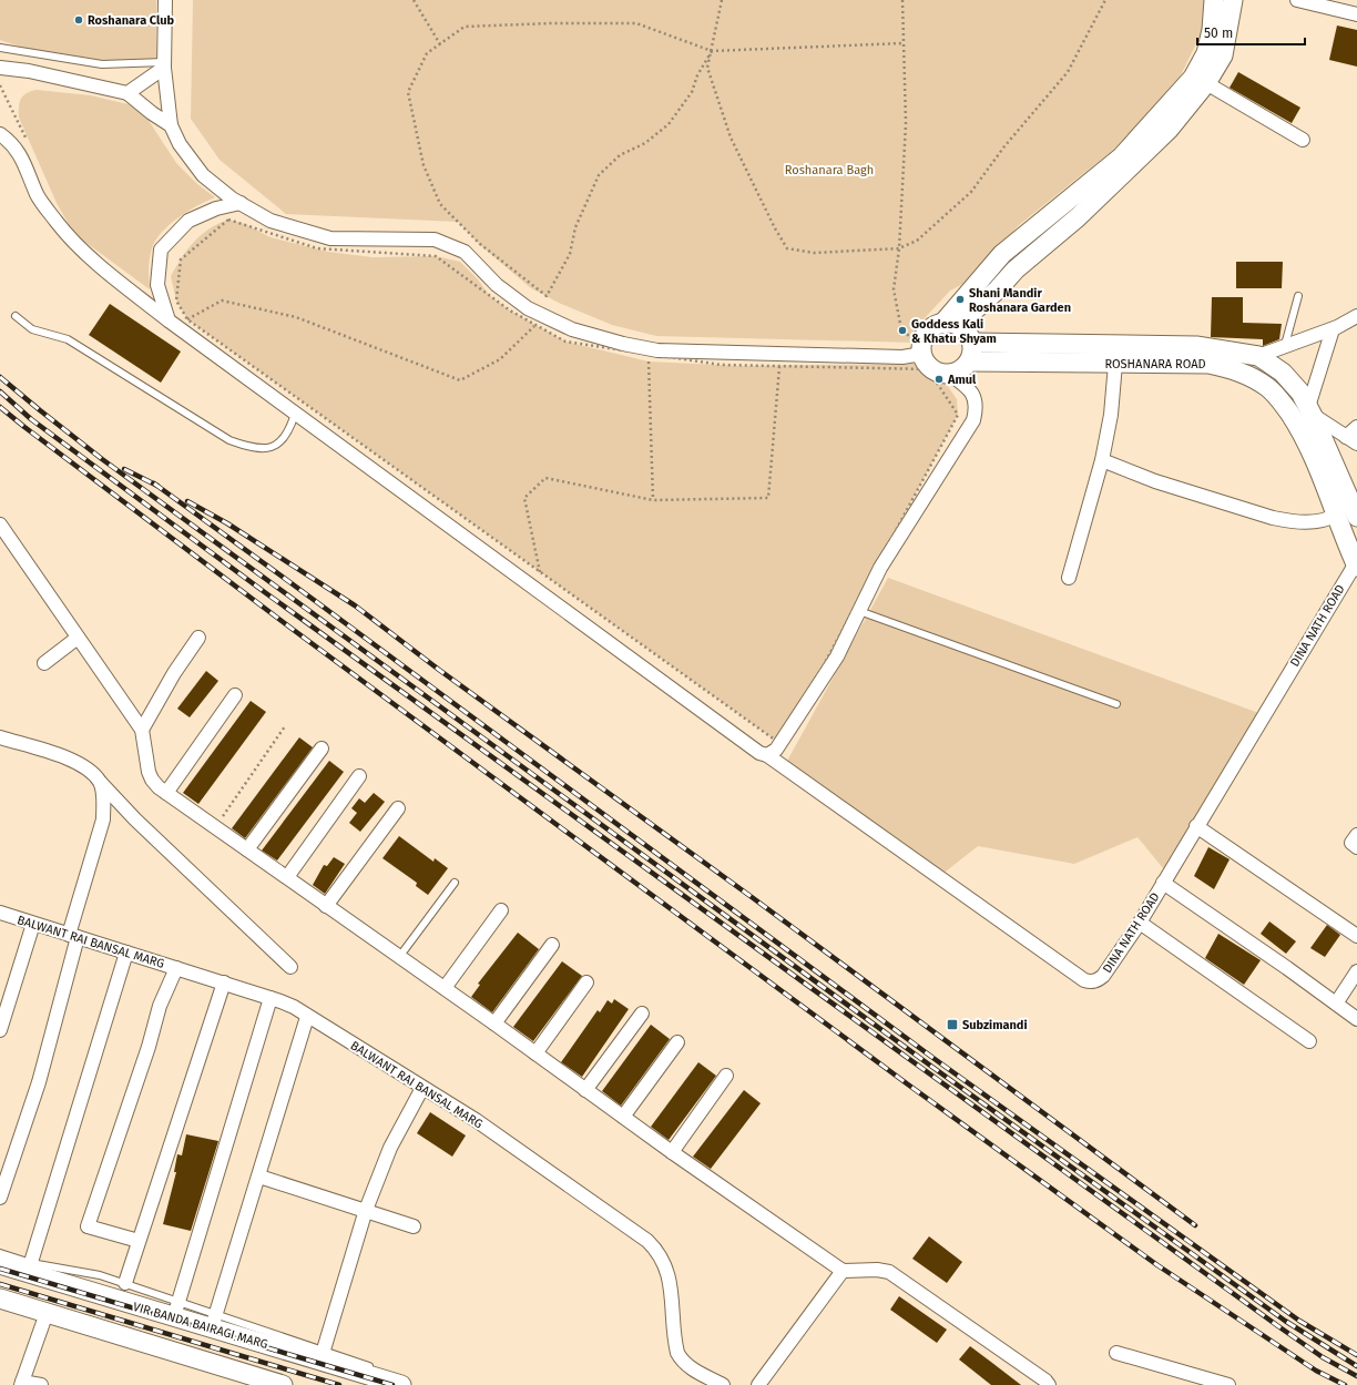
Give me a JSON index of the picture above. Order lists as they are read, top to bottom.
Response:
{
  "streets": {
    "street": [
      "ROSHANARA ROAD",
      "DINA NATH ROAD",
      "BALWANT RAI BANSAL MARG",
      "VIR BANDA BAIRAGI MARG"
    ]
  },
  "crossings": [
    ["ROSHANARA ROAD", "DINA NATH ROAD"]
  ],
  "parks": ["Roshanara Bagh"],
  "places": {
    "other": [
      "Roshanara Club",
      "Shani Mandir Roshanara Garden",
      "Goddess Kali & Khatu Shyam",
      "Amul"
    ],
    "transit": ["Subzimandi"]
  },
  "scale_bar": "50 m"
}
